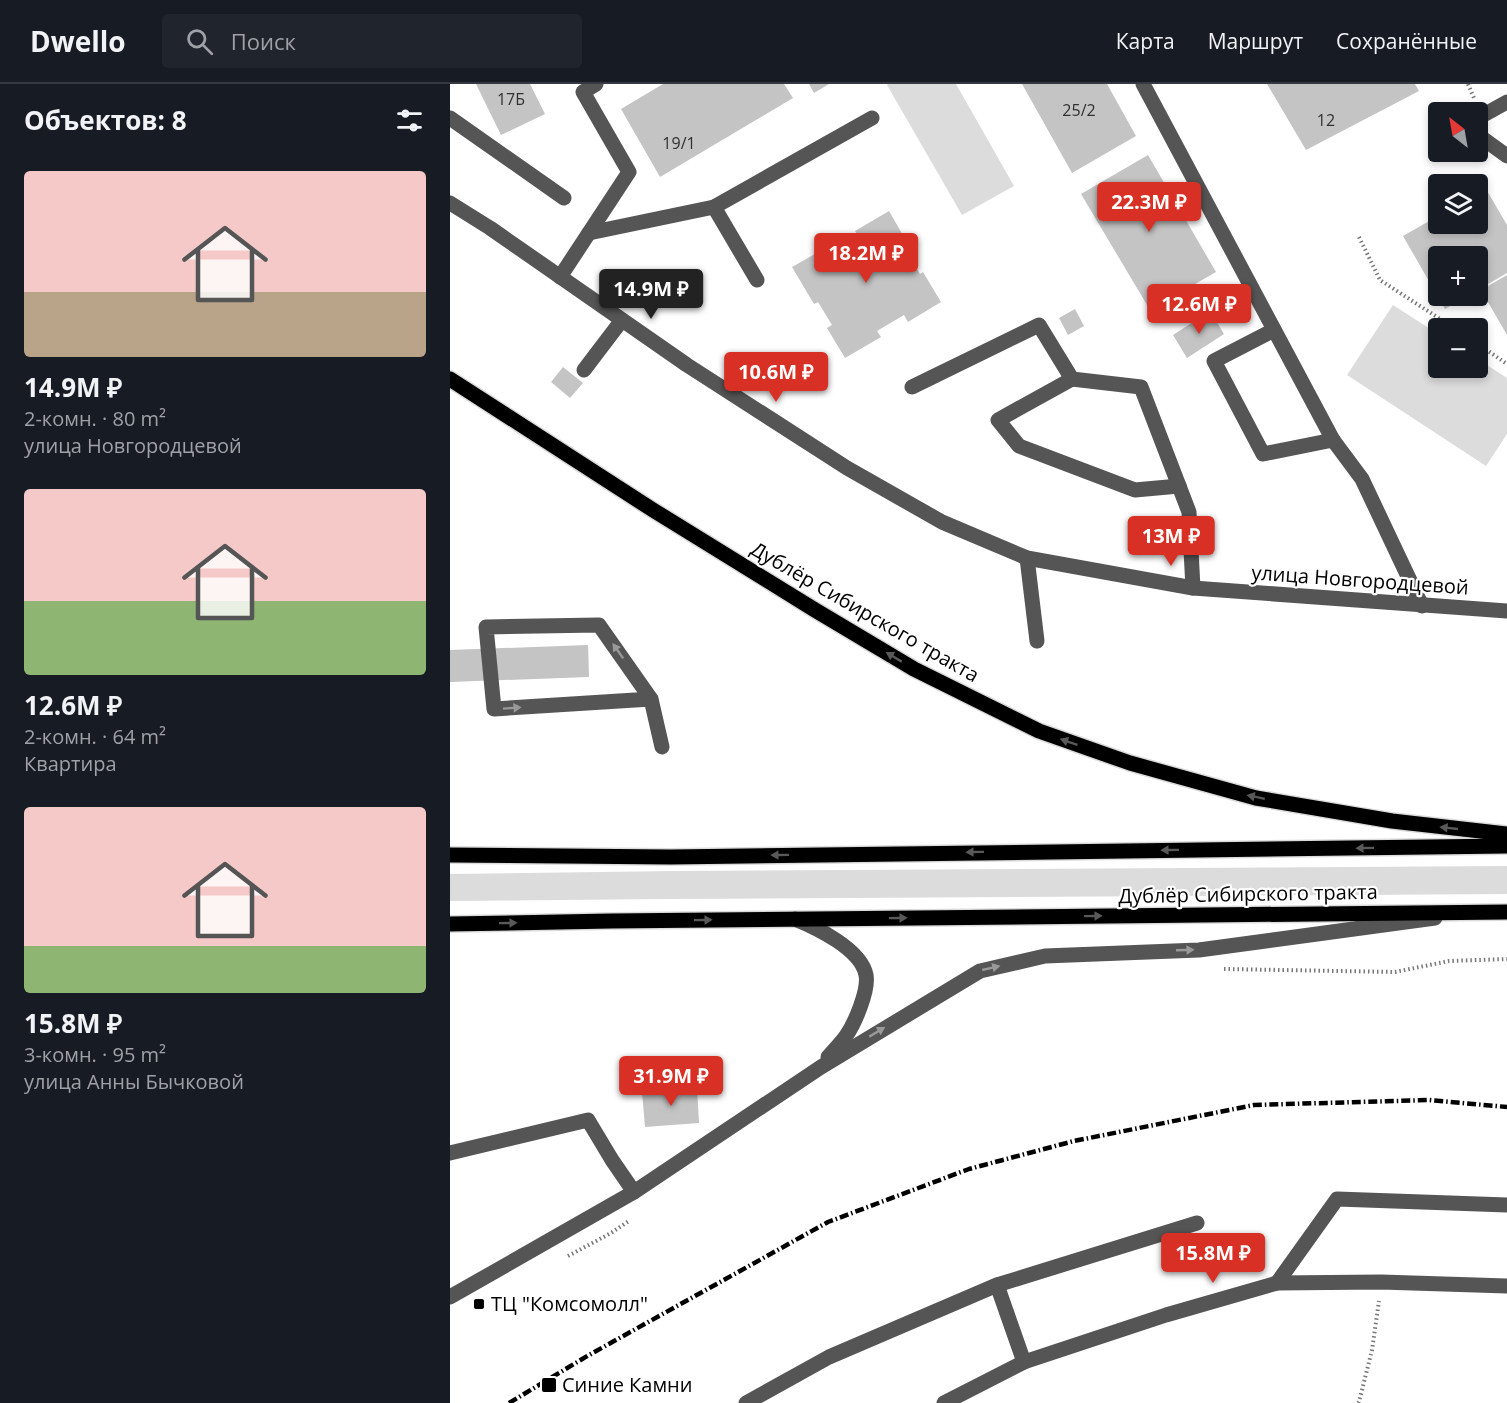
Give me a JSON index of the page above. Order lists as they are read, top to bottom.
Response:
{
  "streets": {
    "main road": ["Дублёр Сибирского тракта"],
    "street": ["улица Новгородцевой"]
  },
  "places": {
    "transit": ["ТЦ \"Комсомолл\"", "Синие Камни"]
  },
  "house_numbers": [
    "17Б",
    "25/2",
    "12",
    "19/1"
  ],
  "north": "top left",
  "page": {
    "header": "Dwello",
    "search": "Поиск",
    "nav": ["Карта", "Маршрут", "Сохранённые"],
    "heading": "Объектов: 8",
    "map_buttons": ["+", "−"],
    "list": [
      {
        "name": "14.9M ₽",
        "note": "2-комн. · 80 m² · улица Новгородцевой"
      },
      {
        "name": "12.6M ₽",
        "note": "2-комн. · 64 m² · Квартира"
      },
      {
        "name": "15.8M ₽",
        "note": "3-комн. · 95 m² · улица Анны Бычковой"
      }
    ],
    "price": [
      "22.3M ₽",
      "18.2M ₽",
      "14.9M ₽",
      "12.6M ₽",
      "10.6M ₽",
      "13M ₽",
      "31.9M ₽",
      "15.8M ₽"
    ]
  }
}
